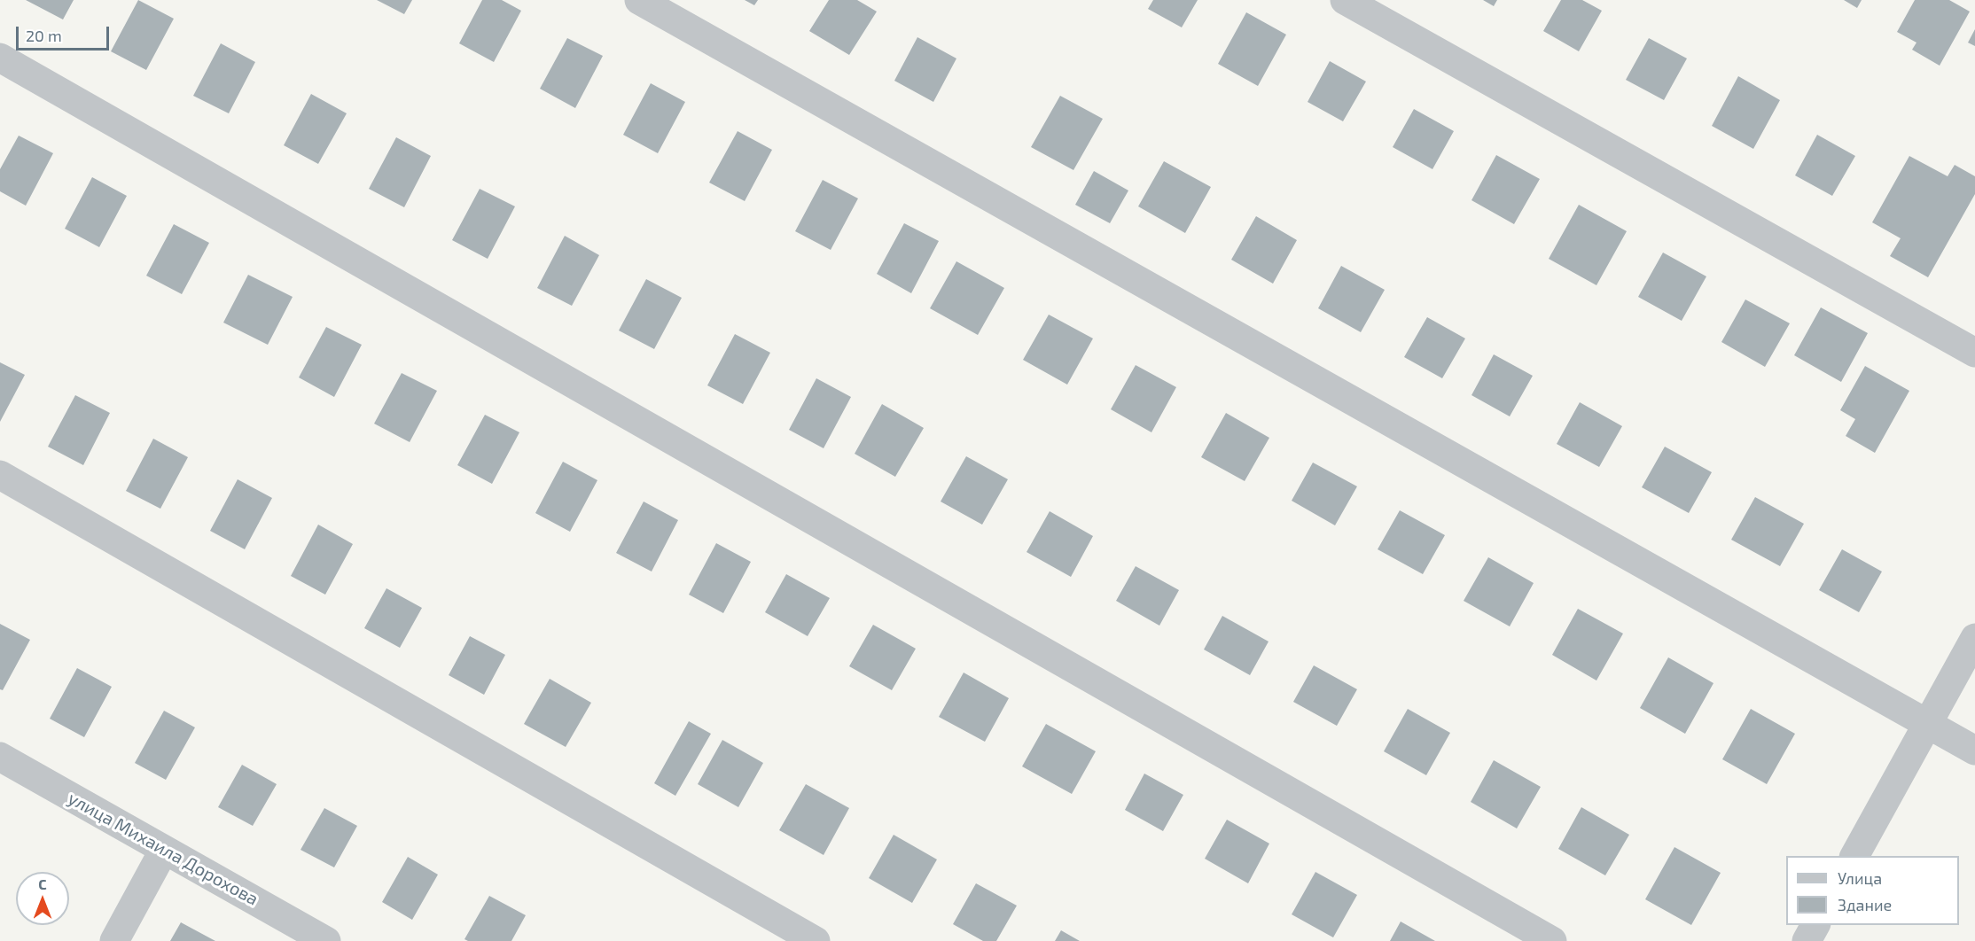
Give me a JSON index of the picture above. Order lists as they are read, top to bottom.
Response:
{
  "streets": {
    "street": ["улица Михаила Дорохова"]
  },
  "legend": ["Улица", "Здание"],
  "scale_bar": "20 m",
  "north": "top"
}
